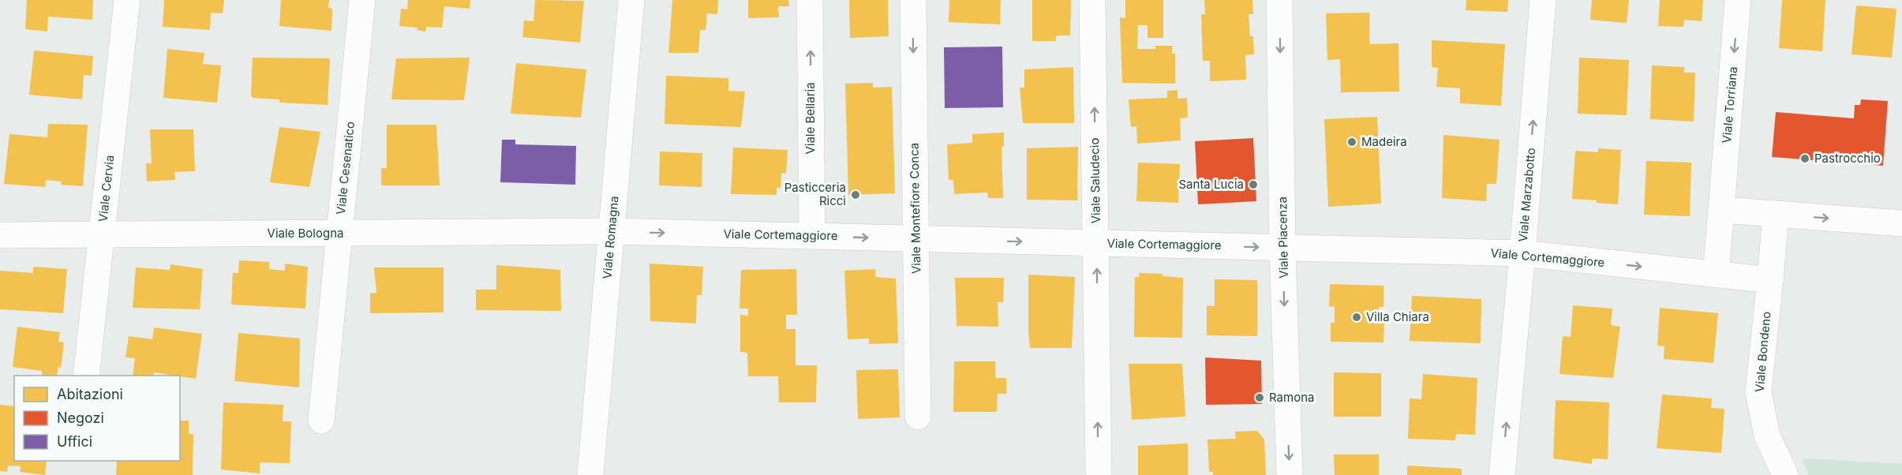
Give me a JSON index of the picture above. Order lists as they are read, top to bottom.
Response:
{
  "streets": {
    "street": [
      "Viale Torriana",
      "Viale Bellaria",
      "Viale Cesenatico",
      "Viale Saludecio",
      "Viale Cervia",
      "Viale Marzabotto",
      "Viale Montefiore Conca",
      "Viale Bologna",
      "Viale Cortemaggiore",
      "Viale Romagna",
      "Viale Piacenza",
      "Viale Bondeno"
    ]
  },
  "crossings": [
    ["Viale Bellaria", "Viale Cortemaggiore"],
    ["Viale Cesenatico", "Viale Bologna"],
    ["Viale Saludecio", "Viale Cortemaggiore"],
    ["Viale Cervia", "Viale Bologna"],
    ["Viale Marzabotto", "Viale Cortemaggiore"],
    ["Viale Montefiore Conca", "Viale Cortemaggiore"],
    ["Viale Bologna", "Viale Cortemaggiore"],
    ["Viale Bologna", "Viale Romagna"],
    ["Viale Cortemaggiore", "Viale Romagna"],
    ["Viale Cortemaggiore", "Viale Piacenza"],
    ["Viale Cortemaggiore", "Viale Bondeno"]
  ],
  "one_way": [
    "Viale Torriana",
    "Viale Bellaria",
    "Viale Saludecio",
    "Viale Marzabotto",
    "Viale Montefiore Conca",
    "Viale Cortemaggiore",
    "Viale Piacenza"
  ],
  "places": [
    "Madeira",
    "Pastrocchio",
    "Santa Lucia",
    "Pasticceria Ricci",
    "Villa Chiara",
    "Ramona"
  ],
  "legend": ["Abitazioni", "Negozi", "Uffici"]
}
